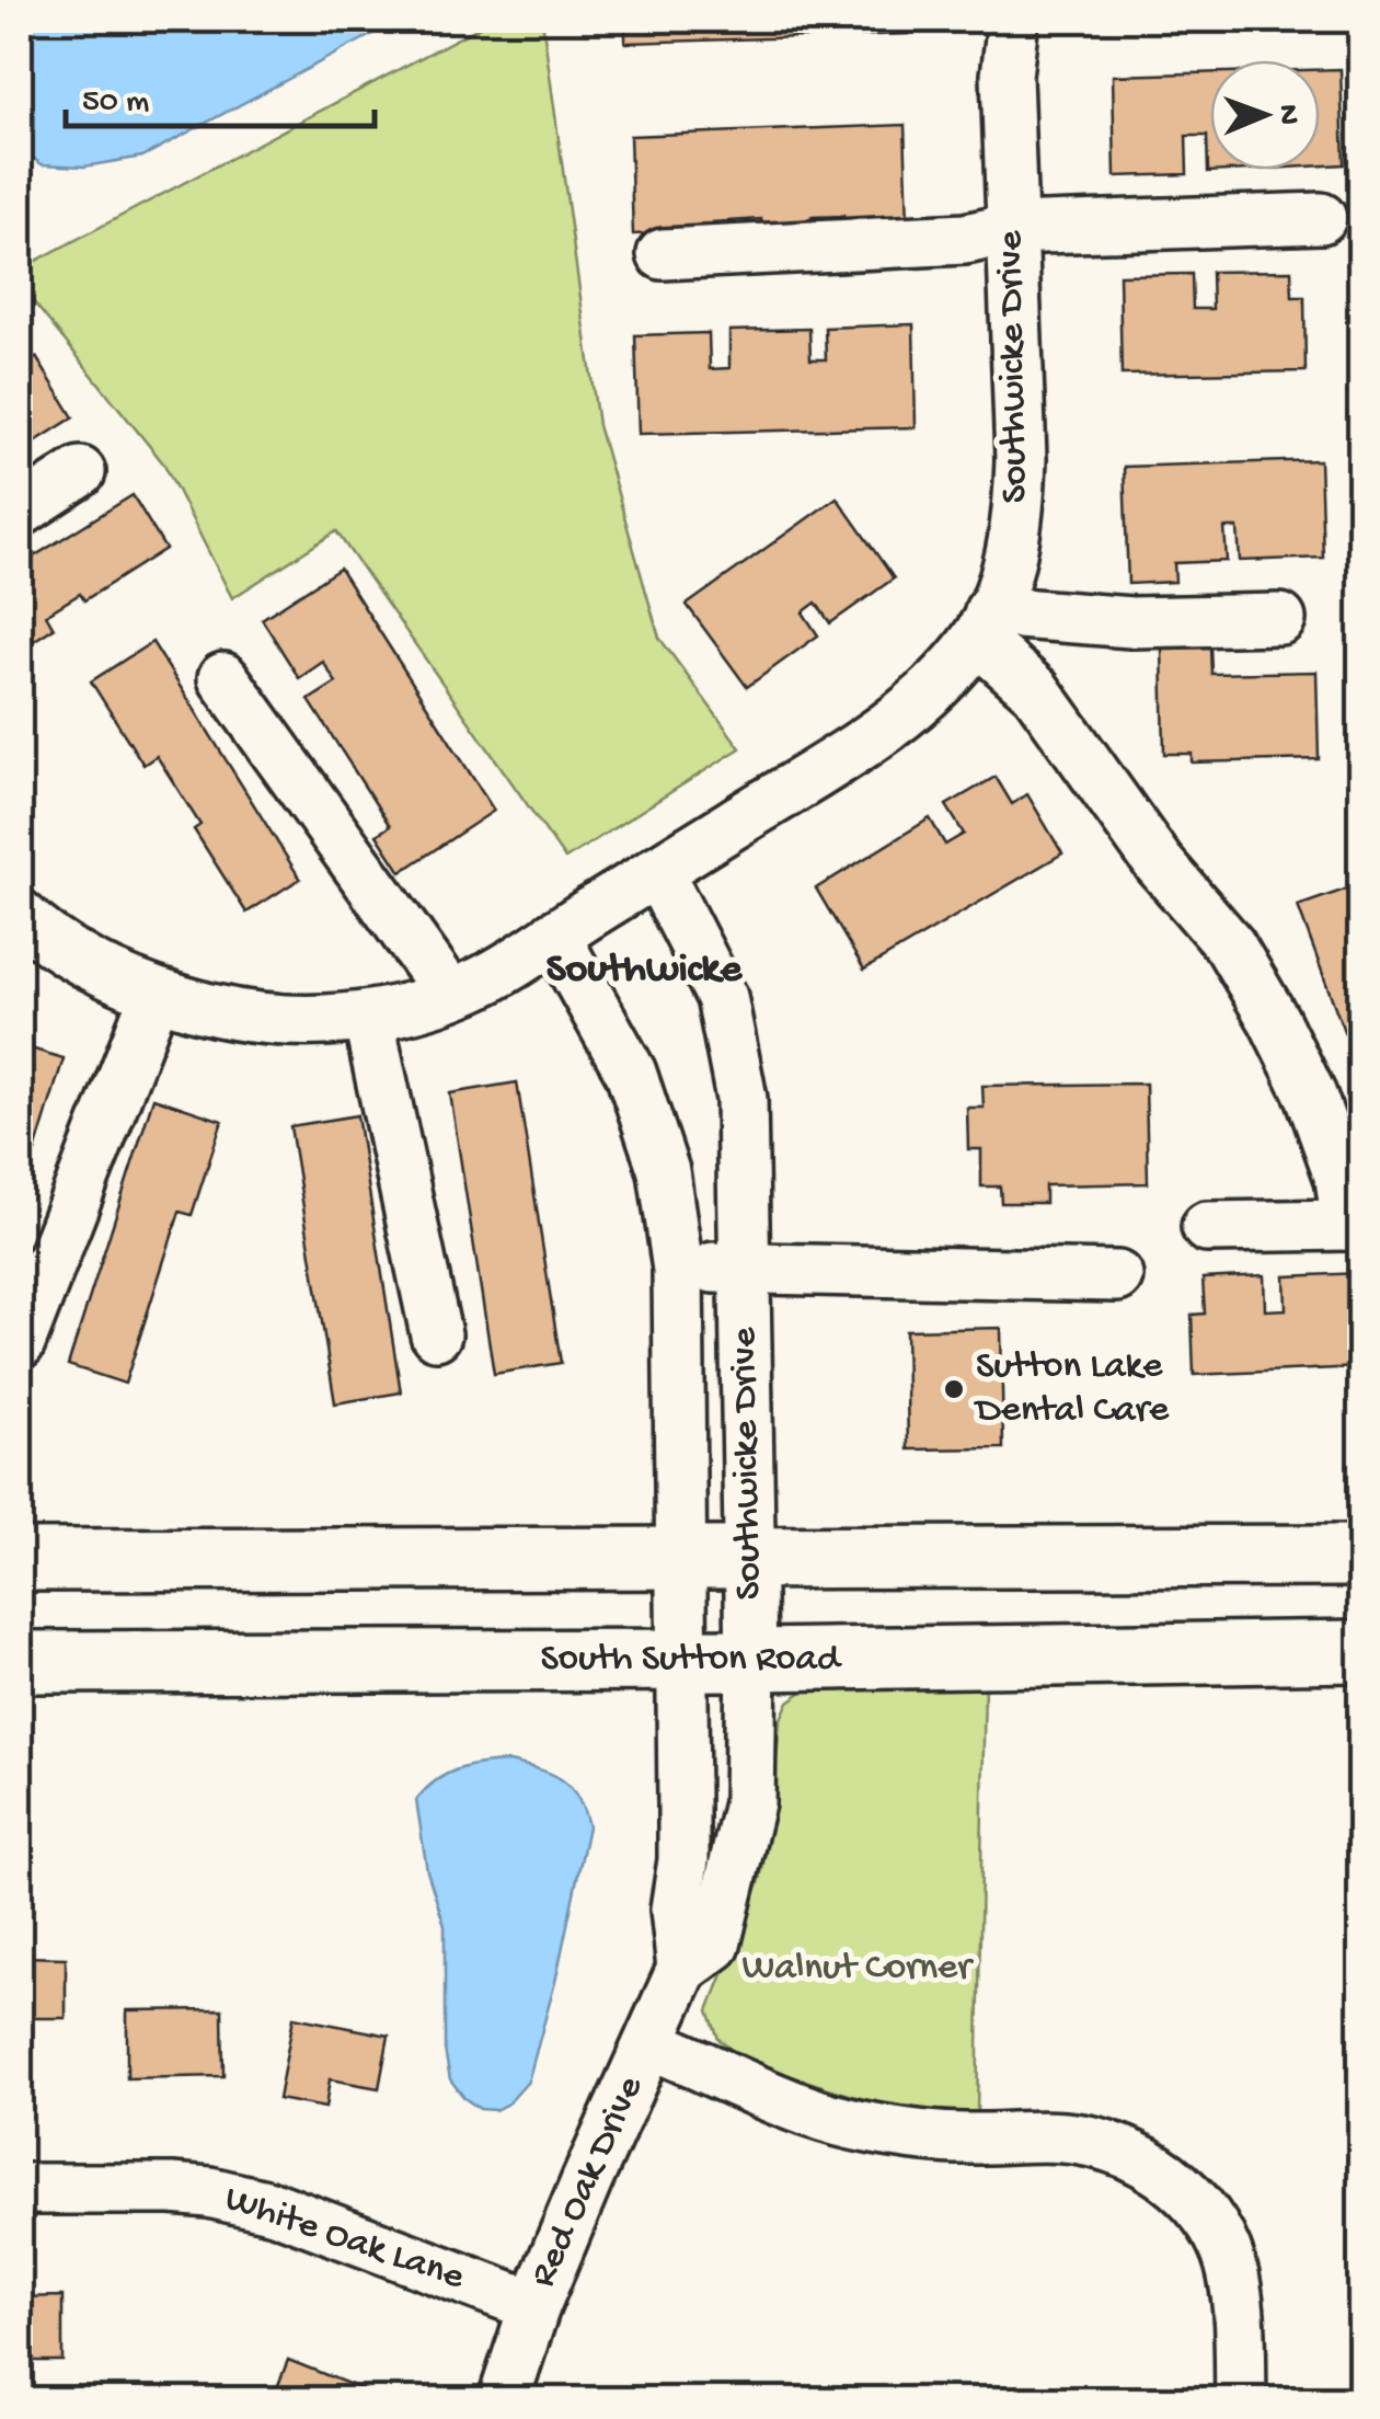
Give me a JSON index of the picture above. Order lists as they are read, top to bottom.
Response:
{
  "streets": {
    "main road": ["South Sutton Road"],
    "street": ["Southwicke Drive", "Red Oak Drive", "White Oak Lane"]
  },
  "crossings": [
    ["Southwicke Drive", "South Sutton Road"],
    ["Southwicke Drive", "Red Oak Drive"],
    ["South Sutton Road", "Red Oak Drive"],
    ["Red Oak Drive", "White Oak Lane"]
  ],
  "districts": ["Southwicke"],
  "parks": ["Walnut Corner"],
  "places": ["Sutton Lake Dental Care"],
  "scale_bar": "50 m",
  "north": "right"
}
